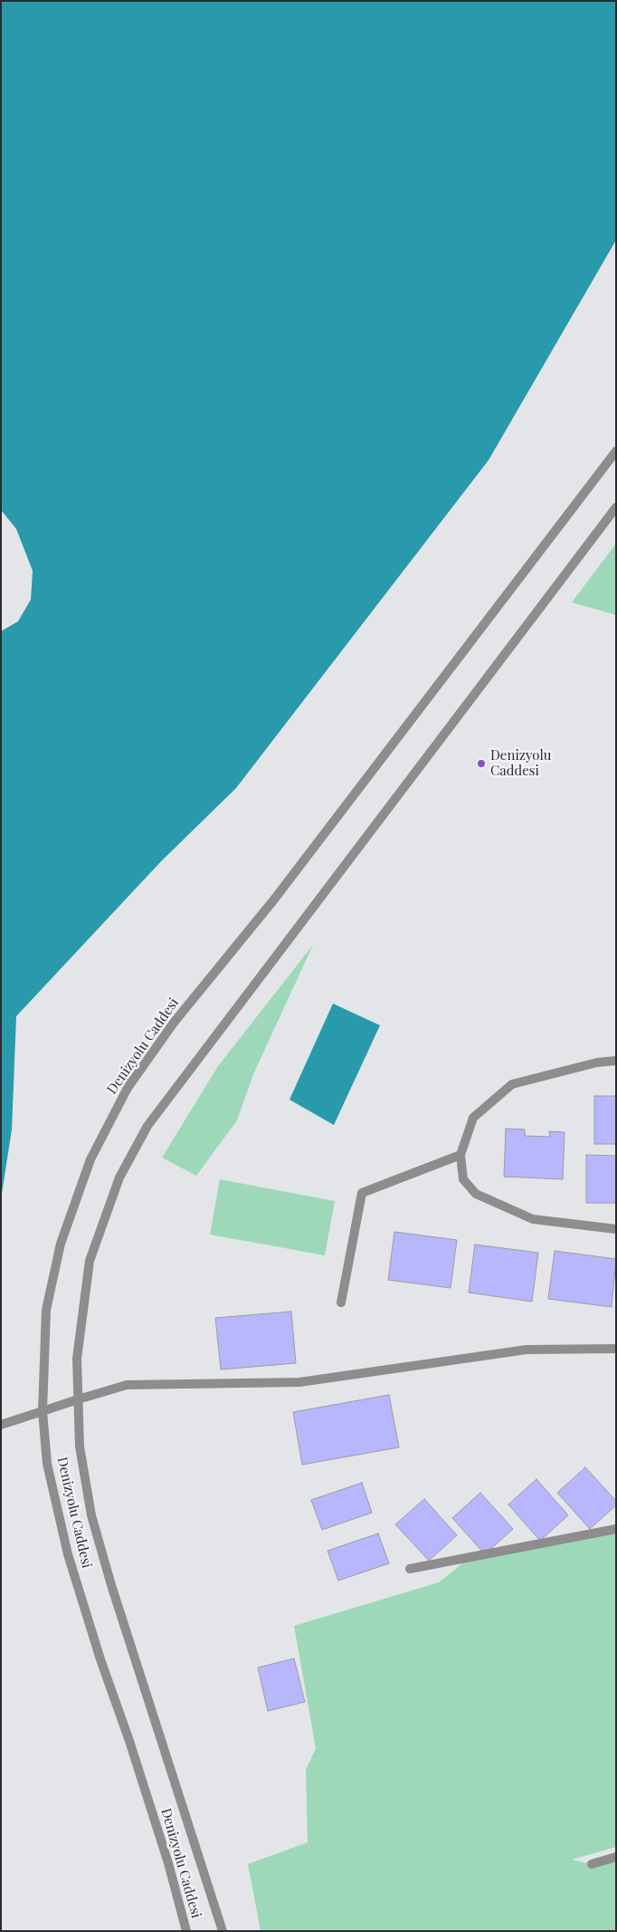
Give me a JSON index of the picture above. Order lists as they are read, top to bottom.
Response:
{
  "streets": {
    "street": ["Denizyolu Caddesi"]
  },
  "places": ["Denizyolu Caddesi"]
}
